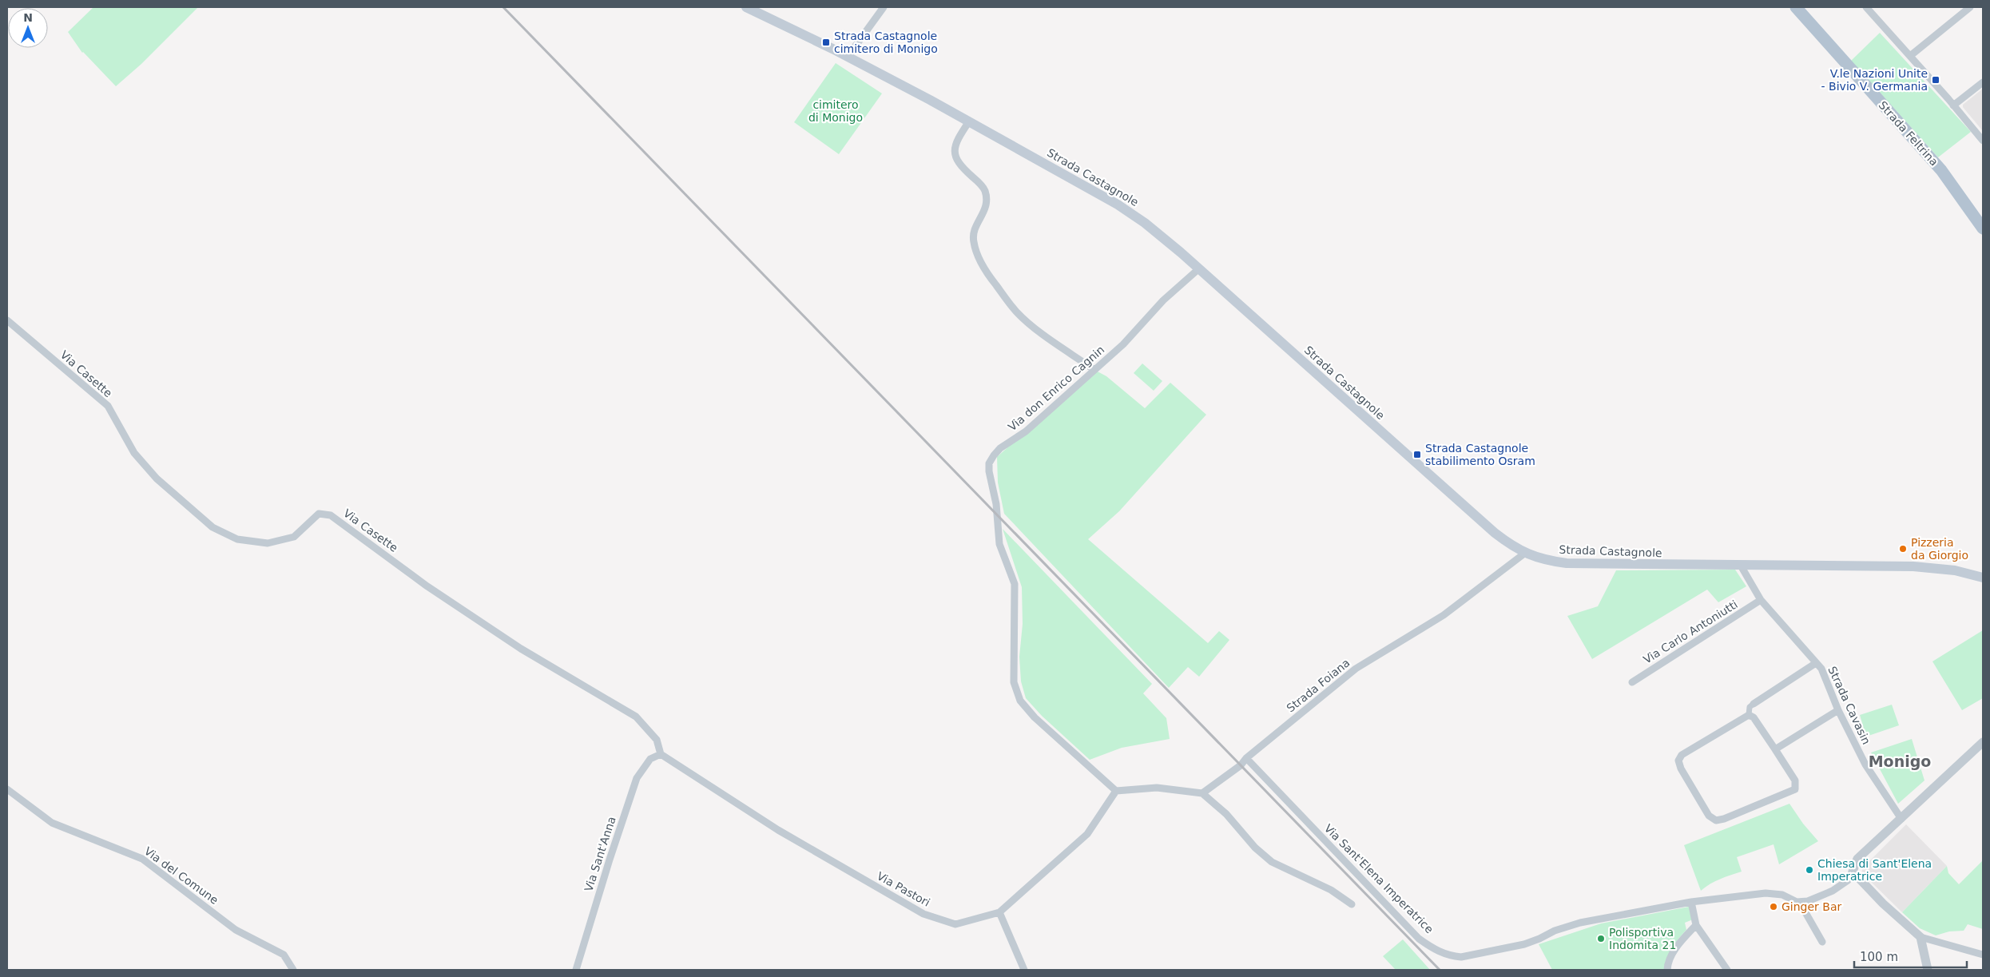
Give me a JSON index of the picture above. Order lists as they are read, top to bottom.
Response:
{
  "streets": {
    "main road": ["Strada Feltrina", "Strada Castagnole"],
    "street": [
      "Via Casette",
      "Via don Enrico Cagnin",
      "Via Carlo Antoniutti",
      "Strada Foiana",
      "Strada Cavasin",
      "Via Sant'Anna",
      "Via del Comune",
      "Via Sant'Elena Imperatrice",
      "Via Pastori"
    ]
  },
  "crossings": [
    ["Strada Castagnole", "Via don Enrico Cagnin"],
    ["Strada Castagnole", "Strada Foiana"],
    ["Strada Castagnole", "Strada Cavasin"],
    ["Via Casette", "Via Sant'Anna"],
    ["Via Casette", "Via Pastori"],
    ["Via don Enrico Cagnin", "Via Pastori"],
    ["Via Carlo Antoniutti", "Strada Cavasin"],
    ["Strada Foiana", "Via Sant'Elena Imperatrice"],
    ["Via Sant'Anna", "Via Pastori"]
  ],
  "districts": ["Monigo"],
  "parks": ["cimitero di Monigo"],
  "places": {
    "transit": ["Strada Castagnole cimitero di Monigo", "V.le Nazioni Unite - Bivio V. Germania", "Strada Castagnole stabilimento Osram"],
    "other": [
      "Pizzeria da Giorgio",
      "Chiesa di Sant'Elena Imperatrice",
      "Ginger Bar",
      "Polisportiva Indomita 21"
    ]
  },
  "scale_bar": "100 m",
  "north": "top"
}
